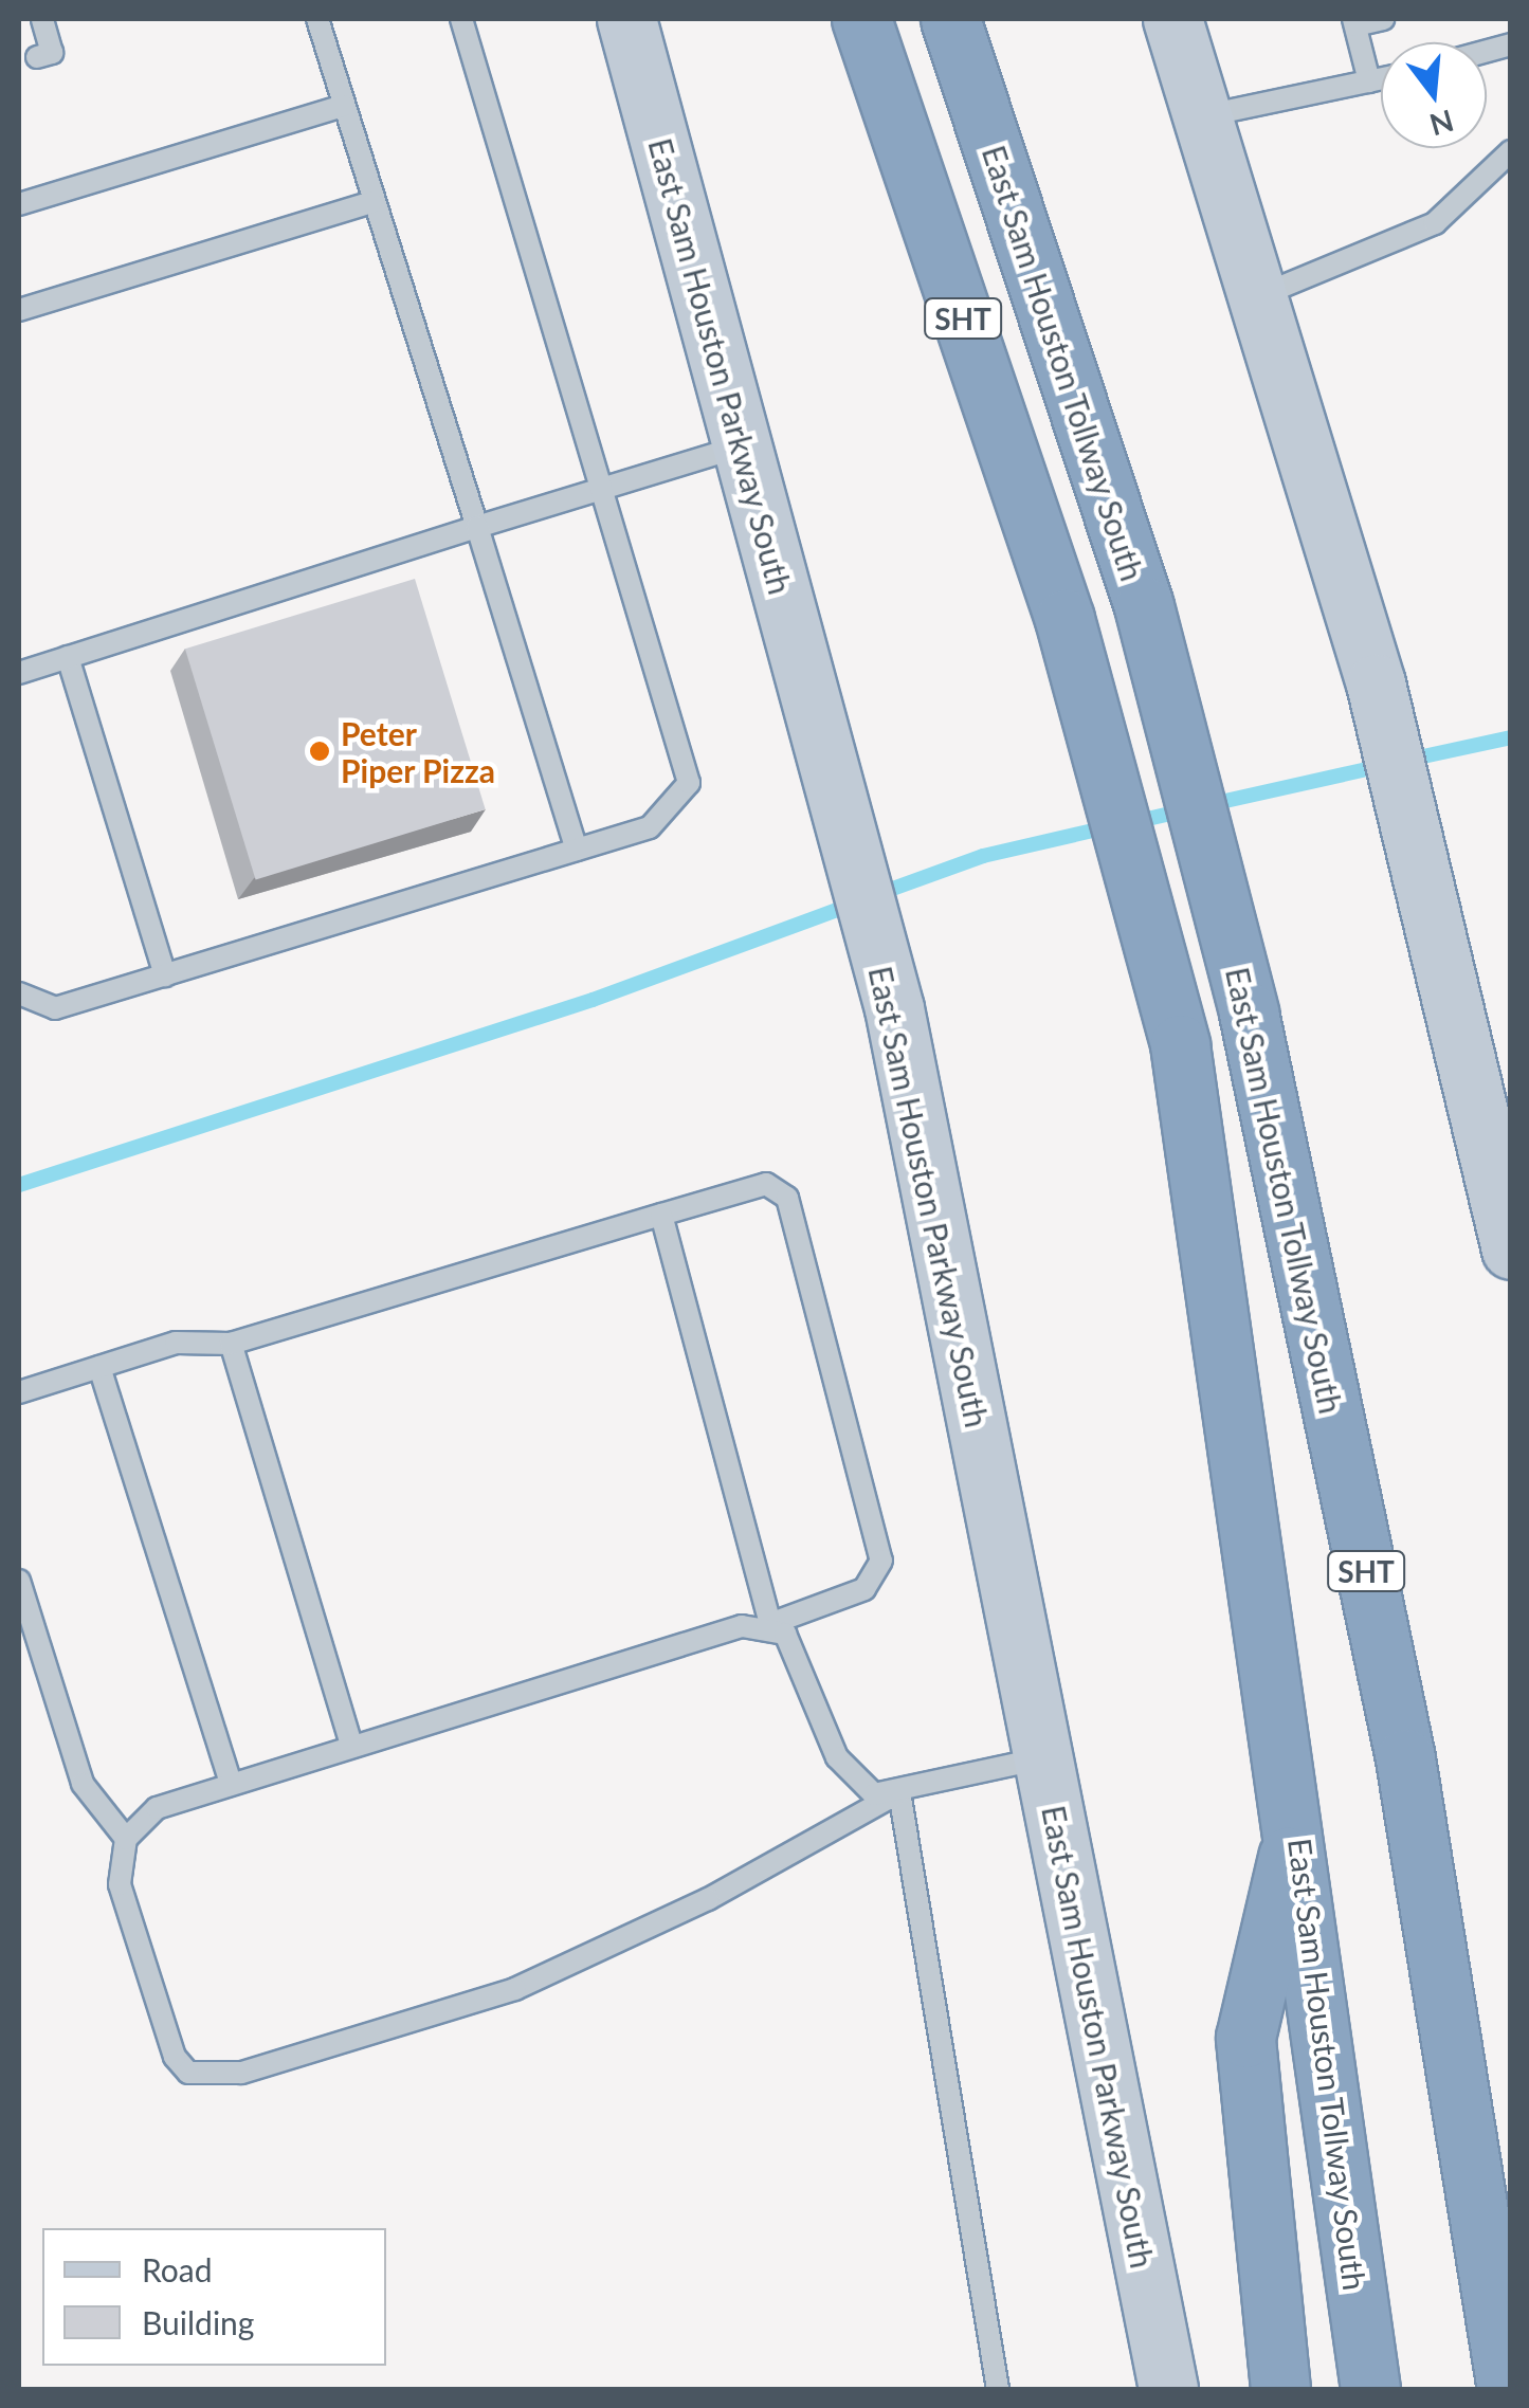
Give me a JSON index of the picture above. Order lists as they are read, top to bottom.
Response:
{
  "streets": {
    "highway": ["SHT", "East Sam Houston Tollway South"],
    "main road": ["East Sam Houston Parkway South"]
  },
  "places": ["Peter Piper Pizza"],
  "legend": ["Road", "Building"],
  "north": "bottom"
}
